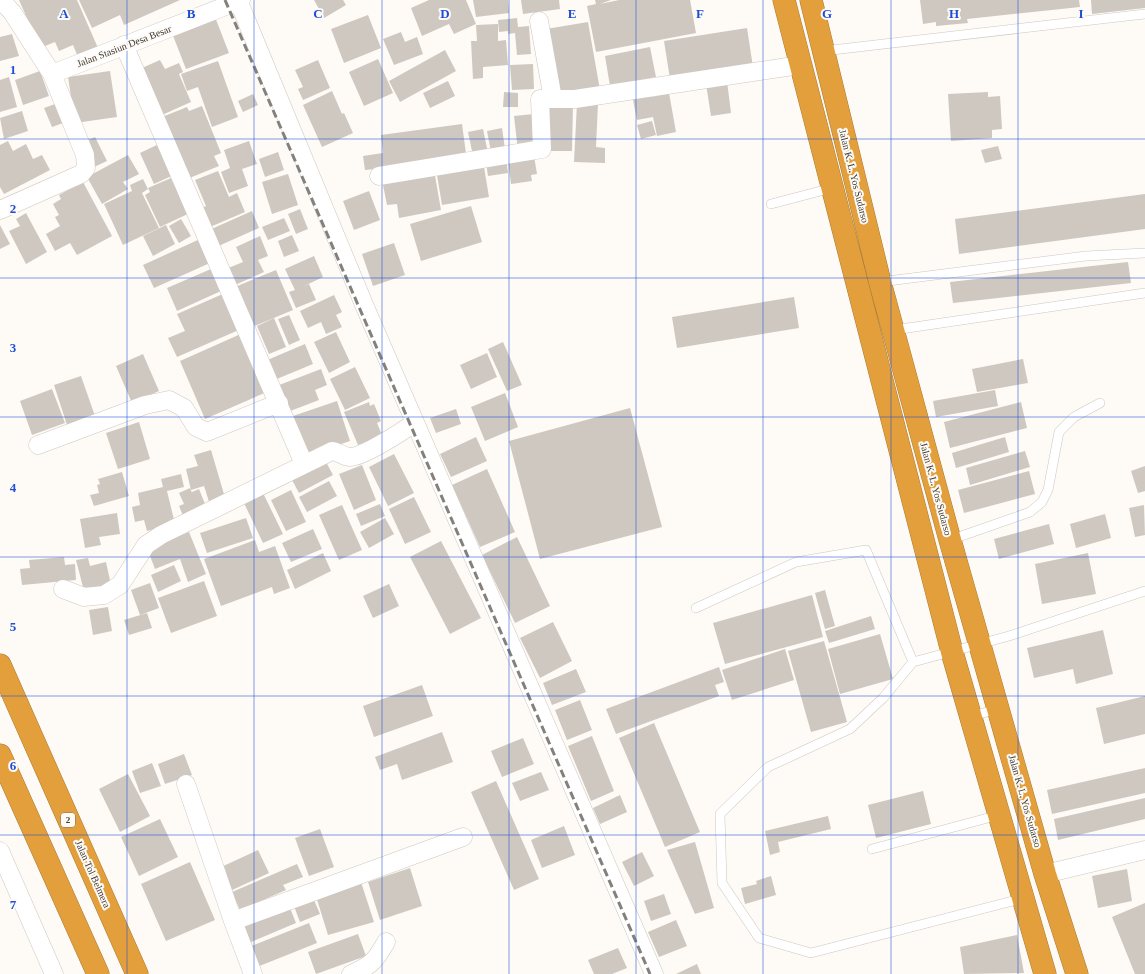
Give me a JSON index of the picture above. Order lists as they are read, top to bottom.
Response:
{
  "streets": {
    "highway": ["Jalan K. L. Yos Sudarso", "2", "Jalan Tol Belmera"],
    "street": ["Jalan Stasiun Desa Besar"]
  },
  "grid": {
    "columns": [
      "A",
      "B",
      "C",
      "D",
      "E",
      "F",
      "G",
      "H",
      "I"
    ],
    "rows": [
      "1",
      "2",
      "3",
      "4",
      "5",
      "6",
      "7"
    ]
  }
}
